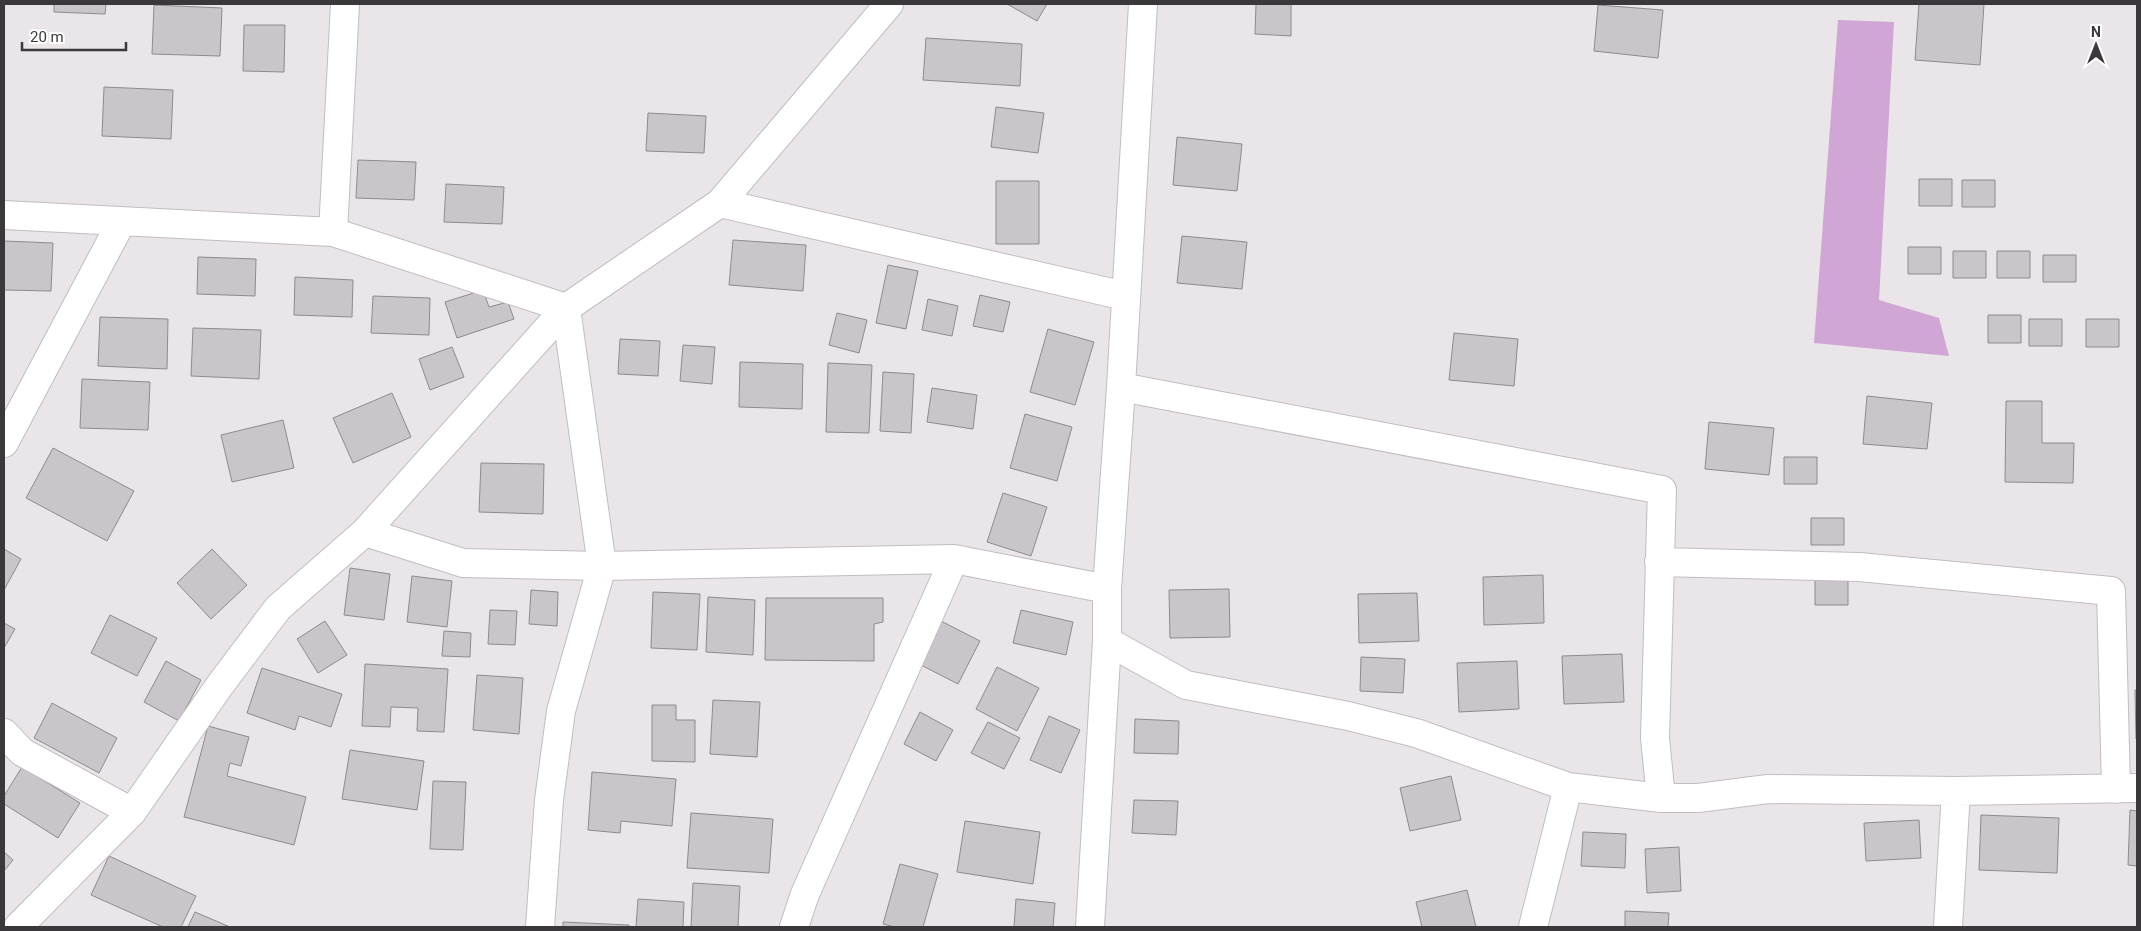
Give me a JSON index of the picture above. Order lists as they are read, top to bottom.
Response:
{
  "scale_bar": "20 m",
  "north": "top"
}
